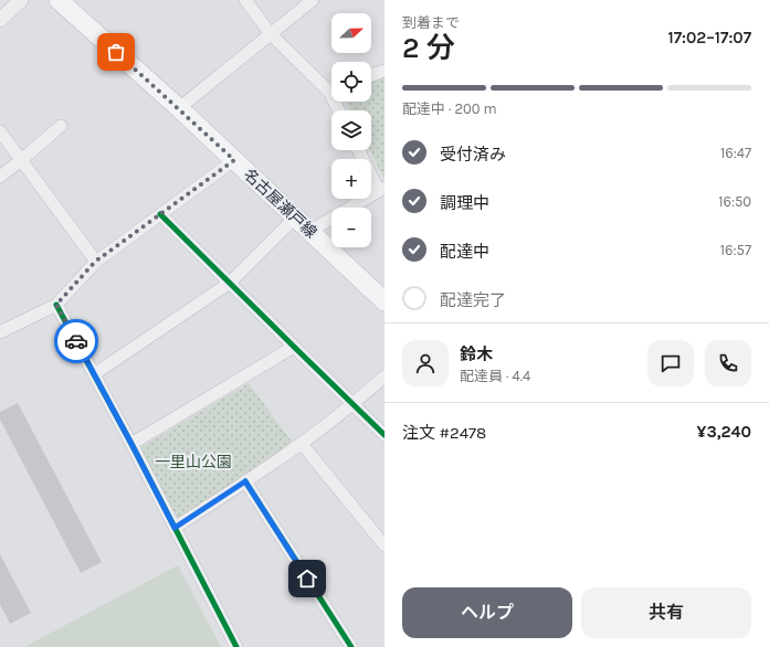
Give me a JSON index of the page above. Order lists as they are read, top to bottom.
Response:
{
  "streets": {
    "main road": ["名古屋瀬戸線"]
  },
  "parks": ["一里山公園"],
  "north": "right",
  "page": {
    "heading": ["2 分", "到着まで", "17:02–17:07"],
    "panel": [
      "鈴木",
      "配達員 · 4.4",
      "注文 #2478",
      "¥3,240"
    ],
    "map_buttons": ["+", "−"],
    "bar": "配達中 · 200 m",
    "list": [
      ["受付済み", "16:47"],
      ["調理中", "16:50"],
      ["配達中", "16:57"],
      "配達完了"
    ],
    "buttons": ["ヘルプ", "共有"]
  }
}
